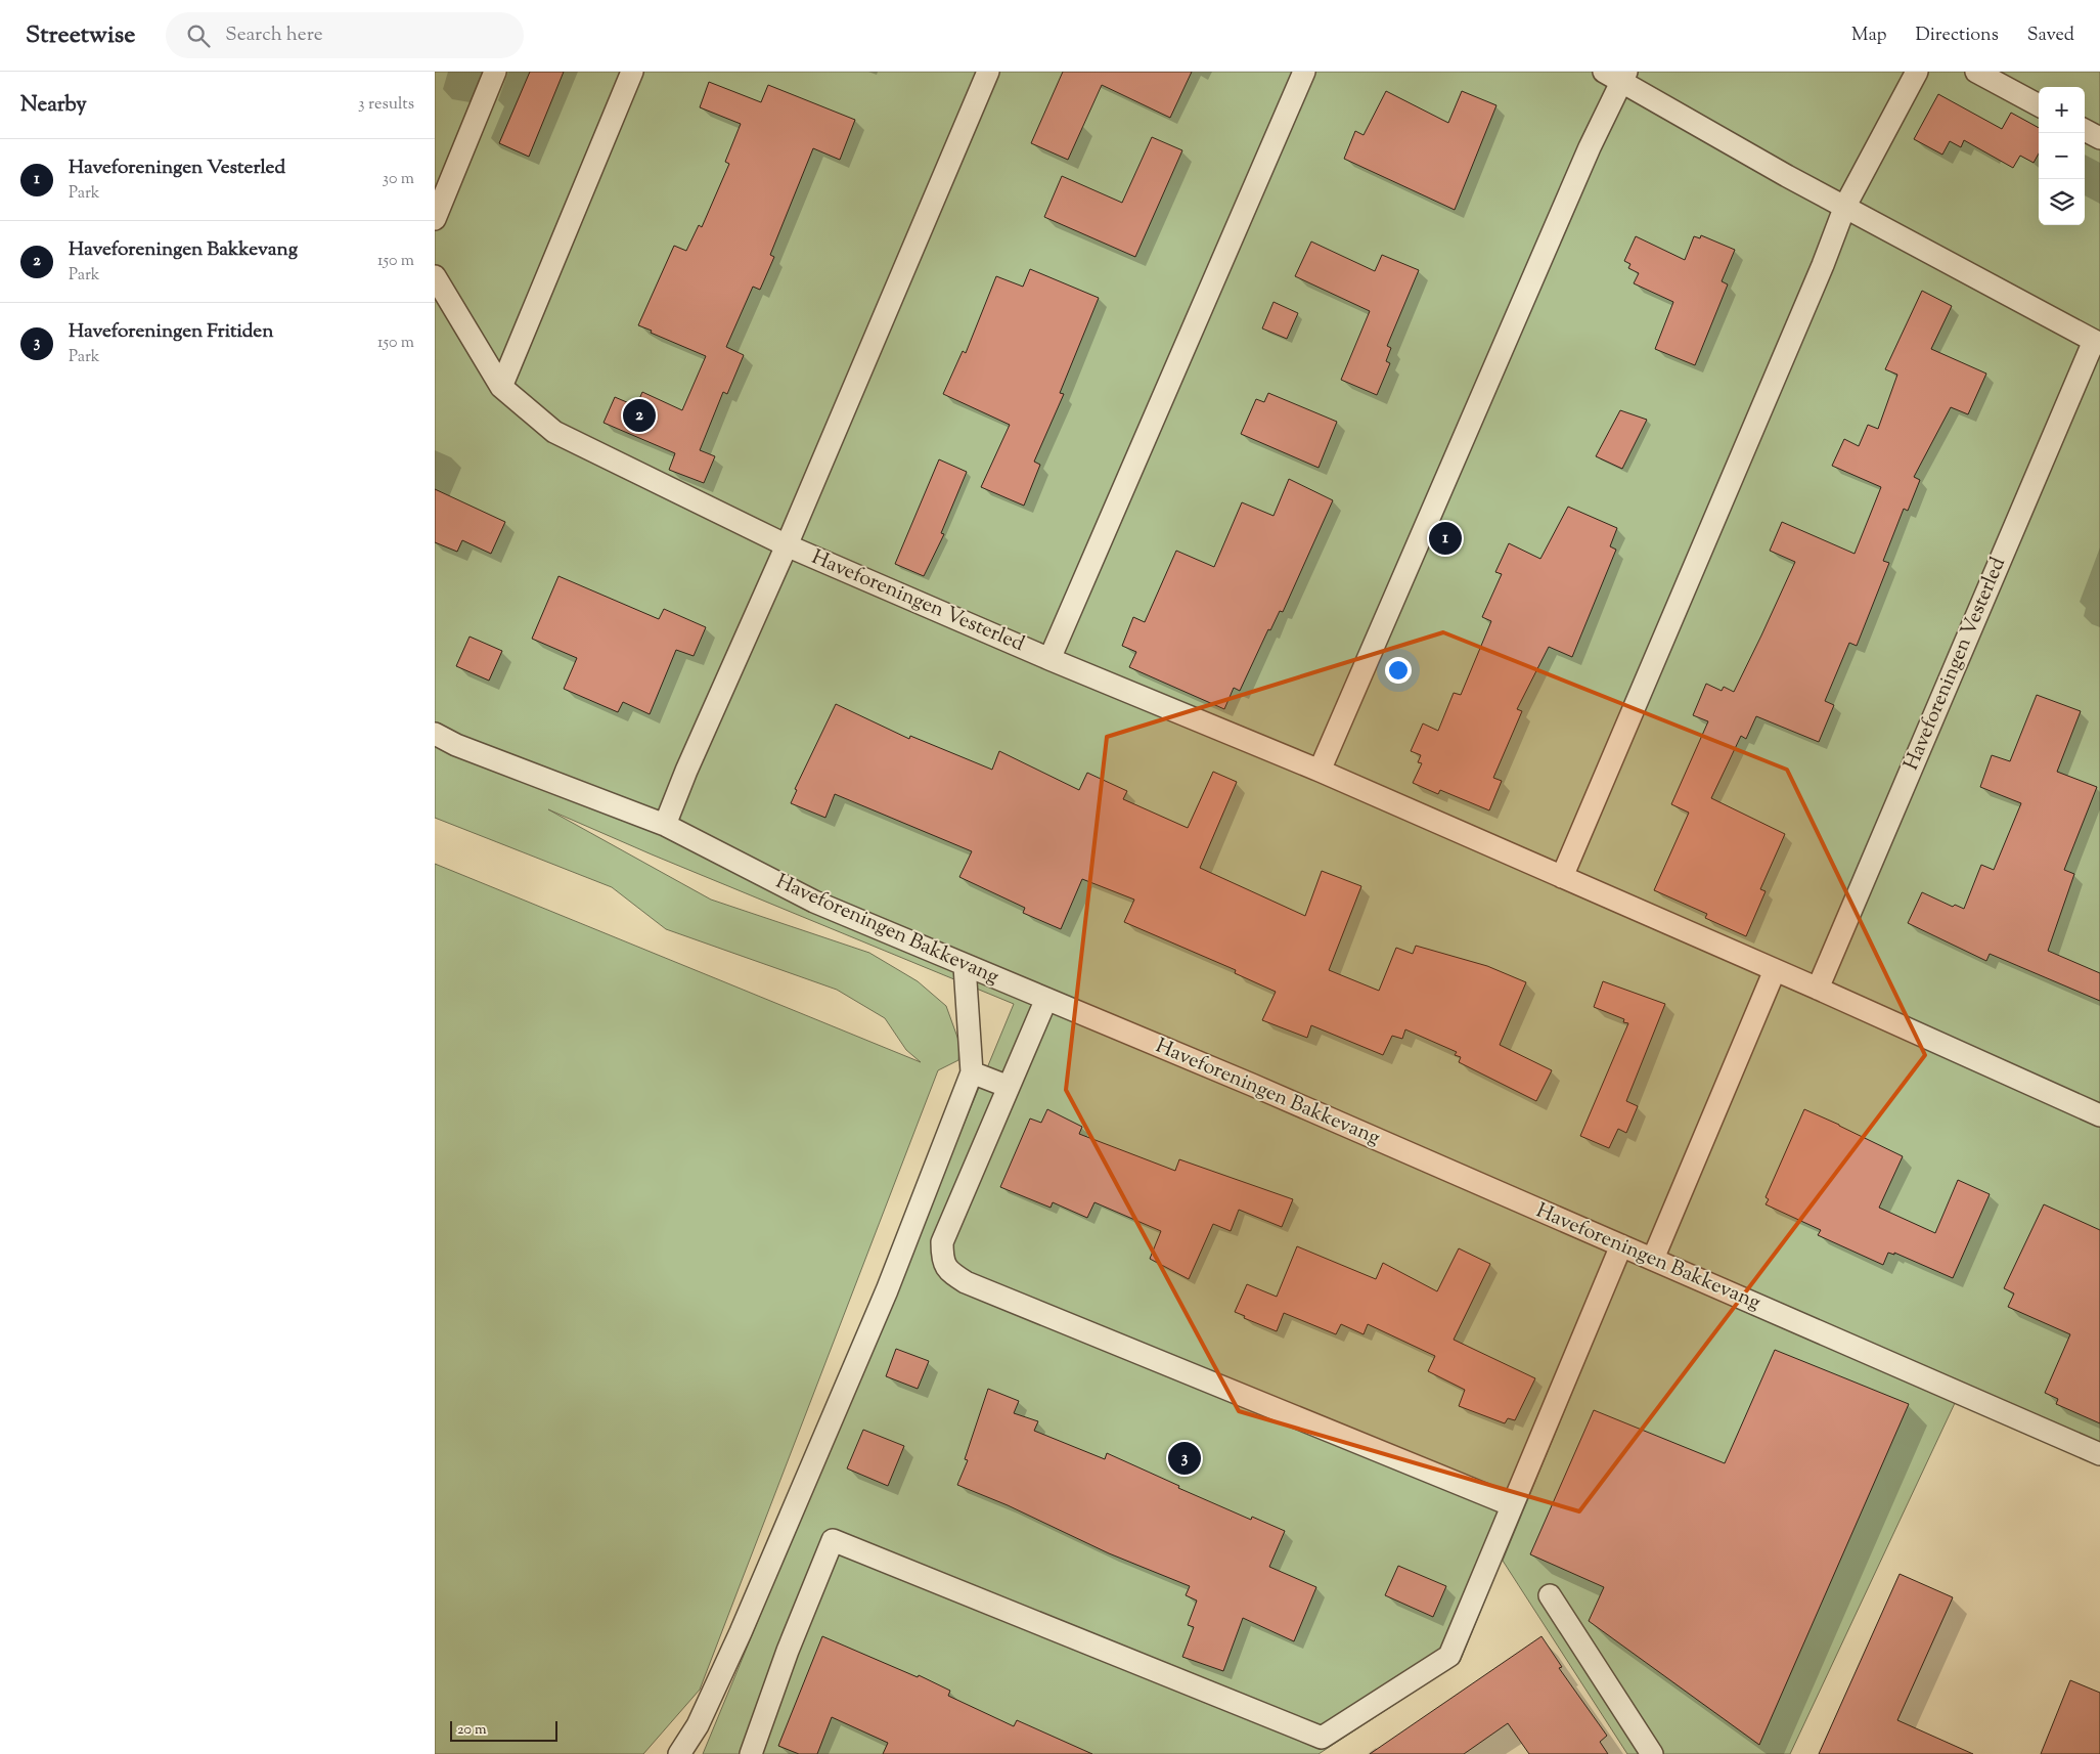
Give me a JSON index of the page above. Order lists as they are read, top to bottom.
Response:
{
  "streets": {
    "lane": ["Haveforeningen Vesterled", "Haveforeningen Bakkevang"]
  },
  "scale_bar": "20 m",
  "page": {
    "header": "Streetwise",
    "search": "Search here",
    "nav": ["Map", "Directions", "Saved"],
    "heading": ["Nearby", "3 results"],
    "map_buttons": ["+", "−"],
    "list": [
      {
        "mark": "1",
        "name": "Haveforeningen Vesterled",
        "note": "Park",
        "value": "30 m"
      },
      {
        "mark": "2",
        "name": "Haveforeningen Bakkevang",
        "note": "Park",
        "value": "150 m"
      },
      {
        "mark": "3",
        "name": "Haveforeningen Fritiden",
        "note": "Park",
        "value": "150 m"
      }
    ],
    "pins": ["2", "1", "3"],
    "scale": "20 m"
  }
}
